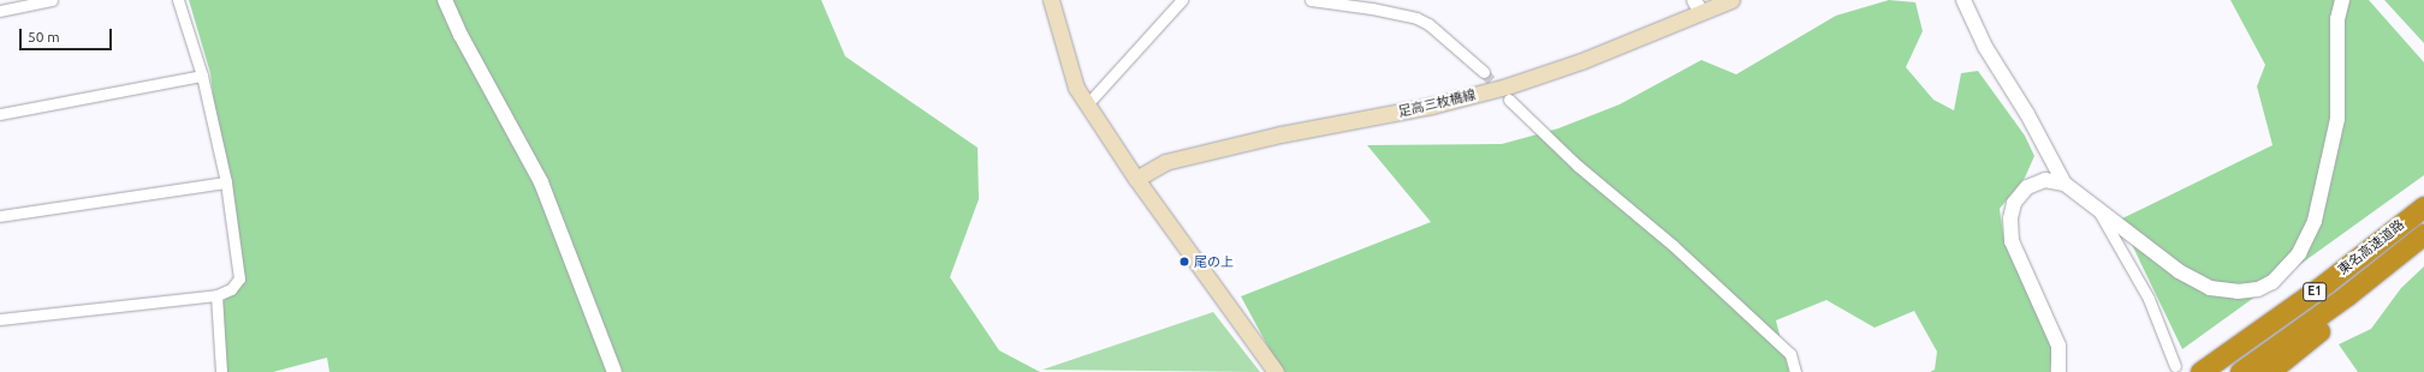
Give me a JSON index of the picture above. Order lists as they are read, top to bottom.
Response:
{
  "streets": {
    "highway": ["東名高速道路", "E1"],
    "main road": ["足高三枚橋線"]
  },
  "places": ["尾の上"],
  "scale_bar": "50 m"
}
